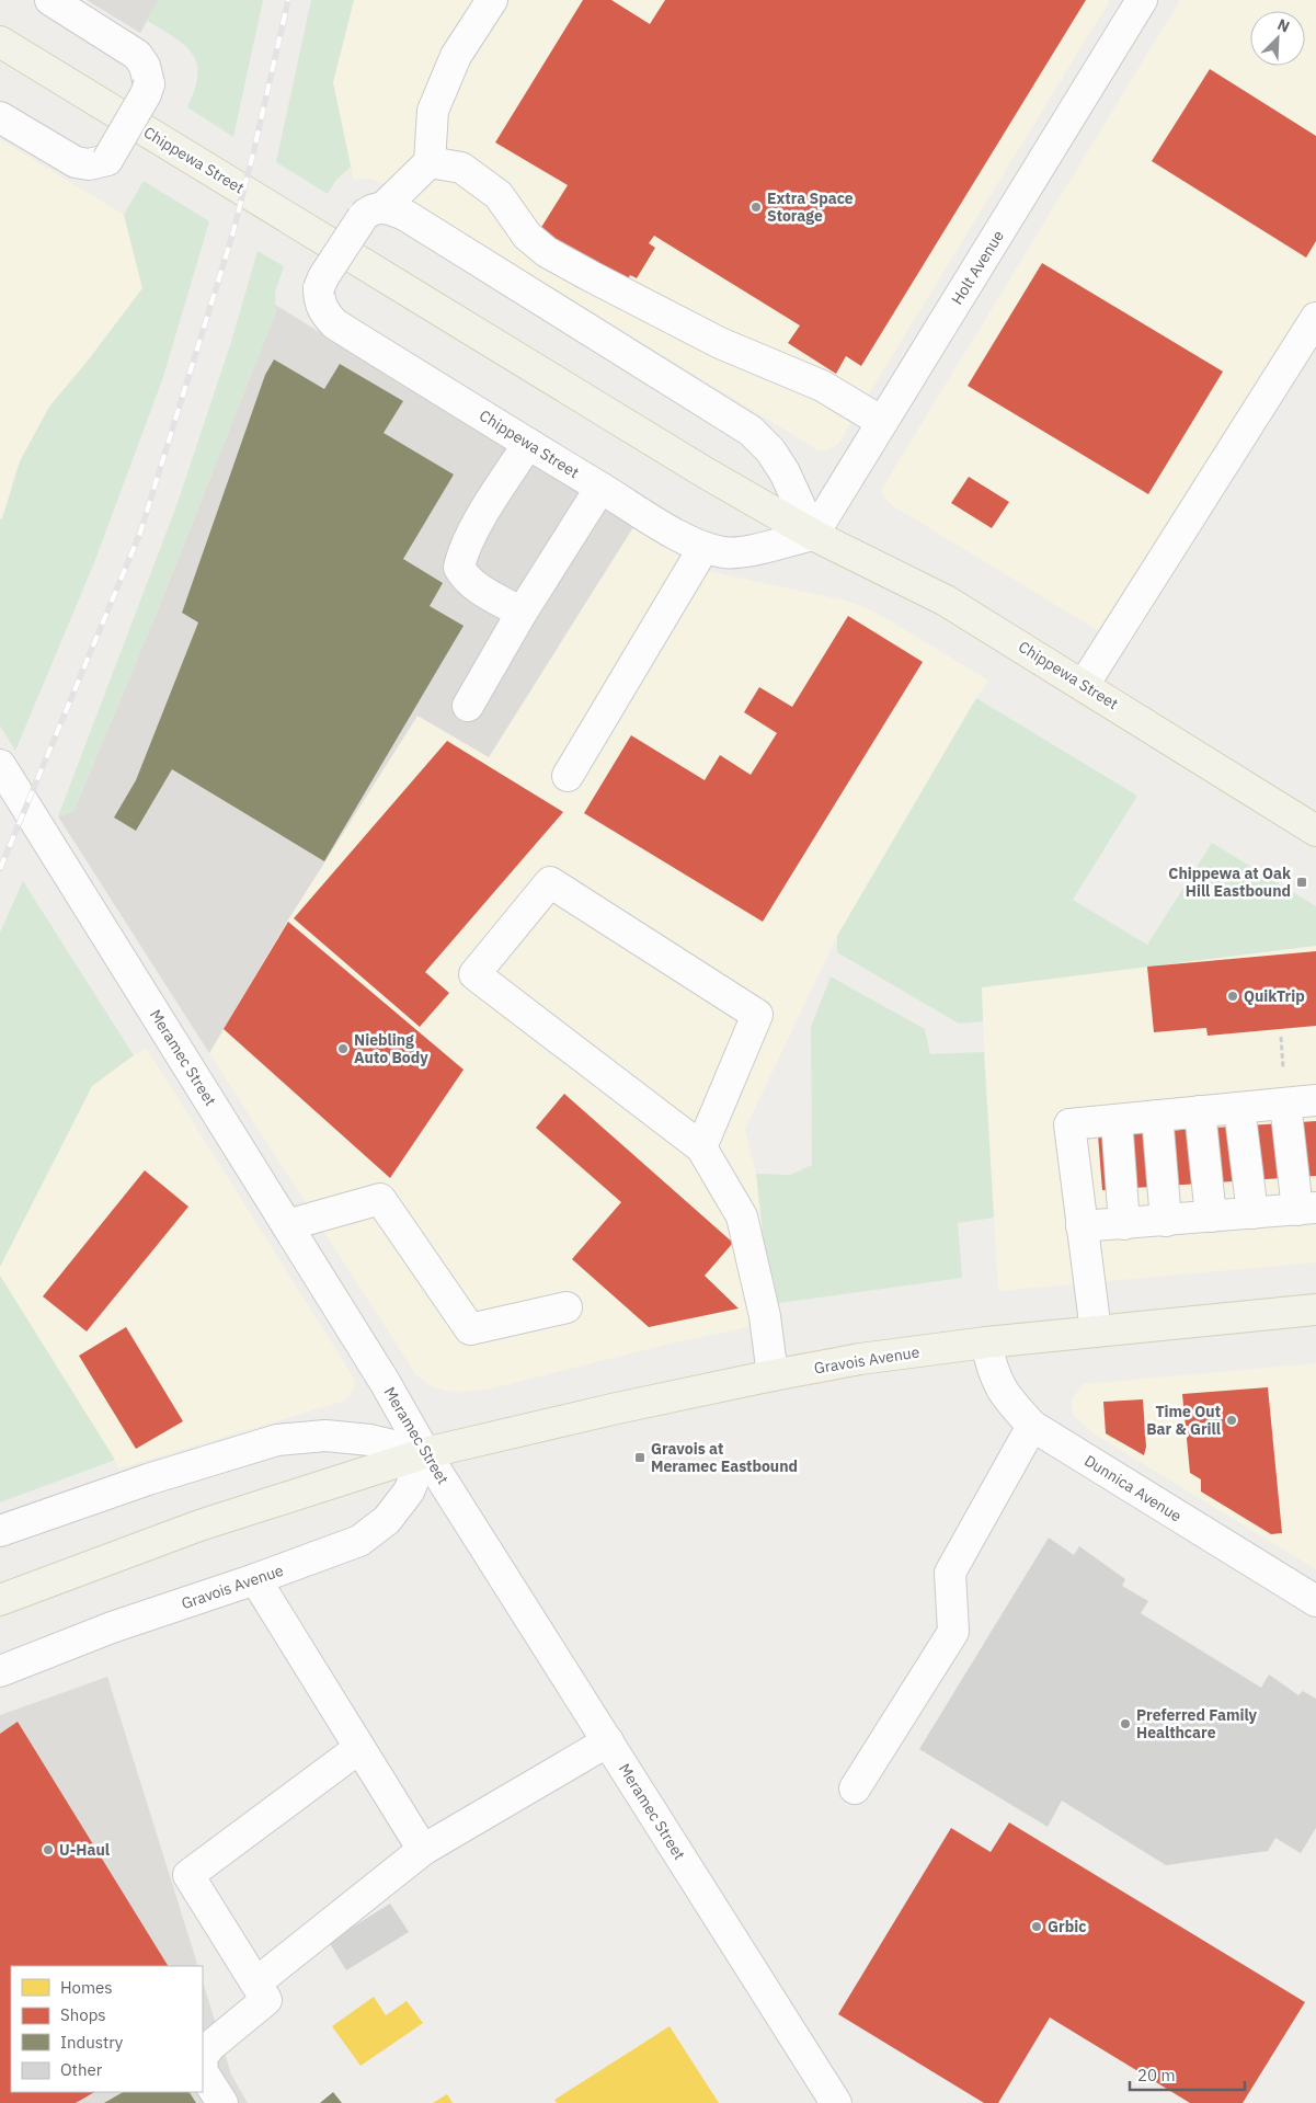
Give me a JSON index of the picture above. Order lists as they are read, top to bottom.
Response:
{
  "streets": {
    "main road": ["Chippewa Street", "Gravois Avenue"],
    "street": ["Holt Avenue", "Meramec Street", "Dunnica Avenue"]
  },
  "crossings": [
    ["Chippewa Street", "Holt Avenue"],
    ["Meramec Street", "Gravois Avenue"],
    ["Gravois Avenue", "Dunnica Avenue"]
  ],
  "places": {
    "other": [
      "Extra Space Storage",
      "QuikTrip",
      "Niebling Auto Body",
      "Time Out Bar & Grill",
      "Preferred Family Healthcare",
      "U-Haul",
      "Grbic"
    ],
    "transit": ["Chippewa at Oak Hill Eastbound", "Gravois at Meramec Eastbound"]
  },
  "legend": [
    "Homes",
    "Shops",
    "Industry",
    "Other"
  ],
  "scale_bar": "20 m",
  "north": "top right"
}
